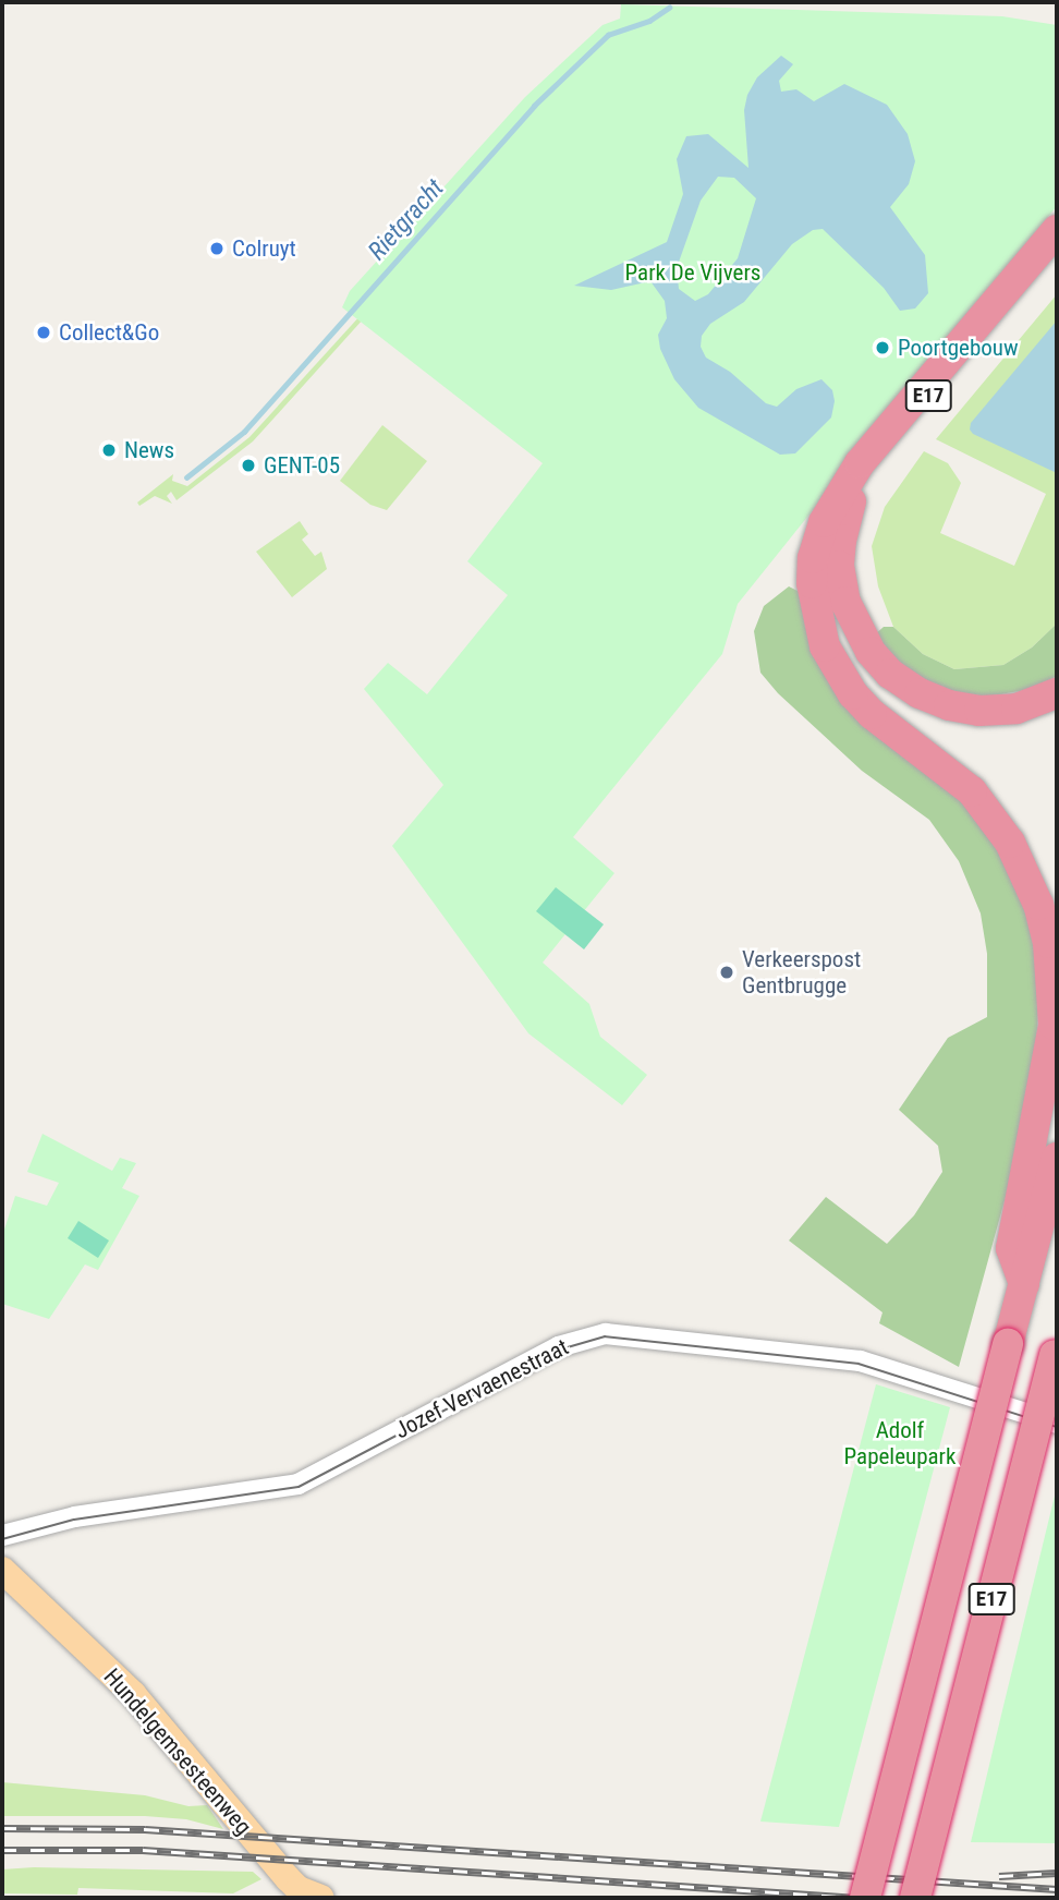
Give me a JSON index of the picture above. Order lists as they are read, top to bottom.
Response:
{
  "streets": {
    "highway": ["E17"],
    "main road": ["Hundelgemsesteenweg"],
    "street": ["Jozef Vervaenestraat"]
  },
  "water": ["Rietgracht"],
  "parks": ["Park De Vijvers", "Adolf Papeleupark"],
  "places": [
    "Colruyt",
    "Collect&Go",
    "Poortgebouw",
    "News",
    "GENT-05",
    "Verkeerspost Gentbrugge"
  ]
}
